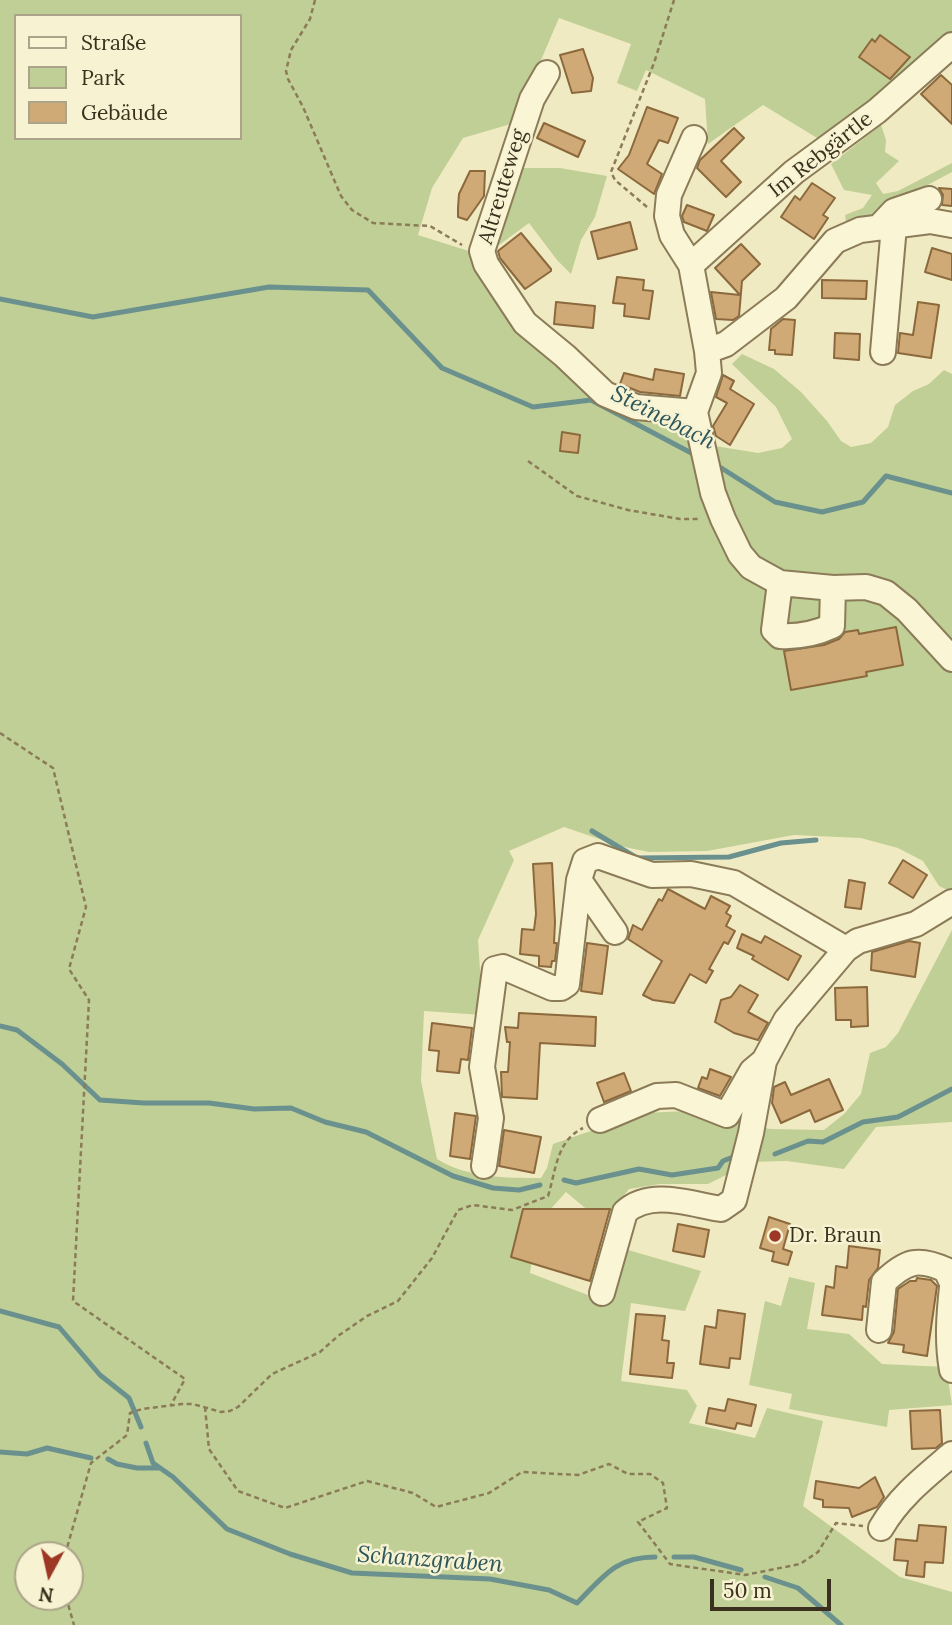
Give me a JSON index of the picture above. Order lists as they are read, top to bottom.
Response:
{
  "streets": {
    "street": ["Im Rebgärtle", "Altreuteweg"]
  },
  "water": ["Steinebach", "Schanzgraben"],
  "places": ["Dr. Braun"],
  "legend": ["Straße", "Park", "Gebäude"],
  "scale_bar": "50 m",
  "north": "bottom"
}
